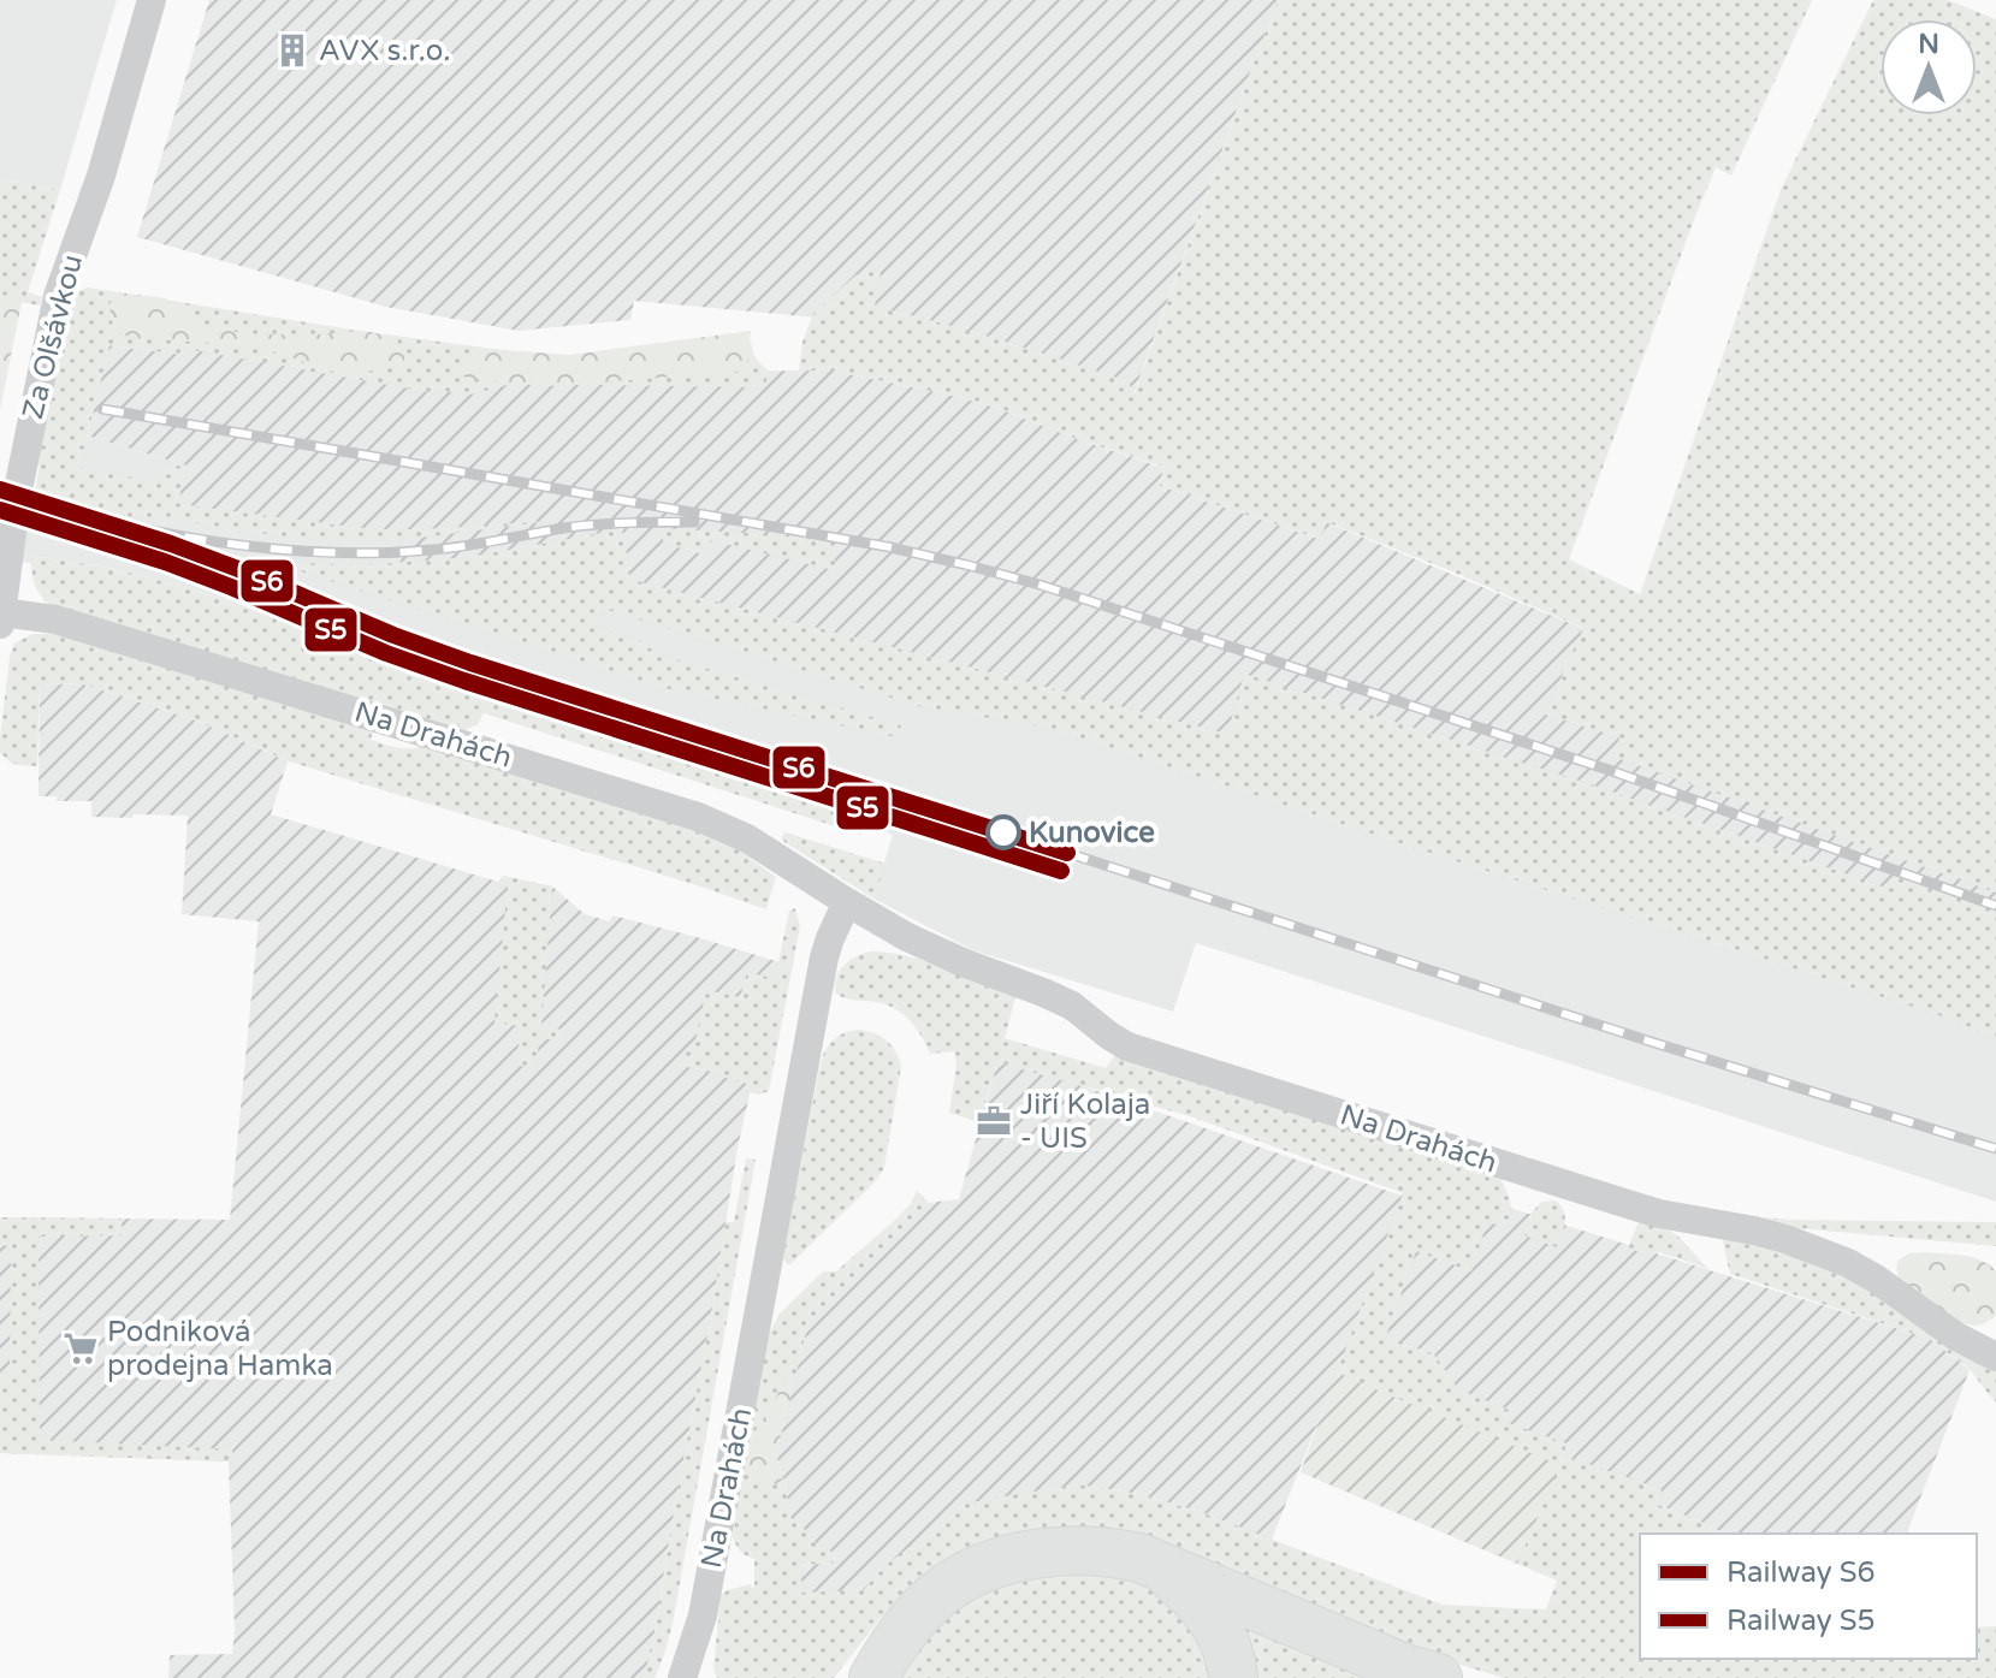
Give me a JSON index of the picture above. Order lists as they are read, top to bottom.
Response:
{
  "streets": {
    "street": ["Za Olšávkou", "Na Drahách"]
  },
  "crossings": [
    ["Za Olšávkou", "Na Drahách"]
  ],
  "places": {
    "building": ["AVX s.r.o."],
    "other": ["Kunovice"],
    "office": ["Jiří Kolaja - UIS"],
    "supermarket": ["Podniková prodejna Hamka"]
  },
  "lines": ["rail line S6", "rail line S5"],
  "legend": ["Railway S6", "Railway S5"],
  "north": "top"
}
